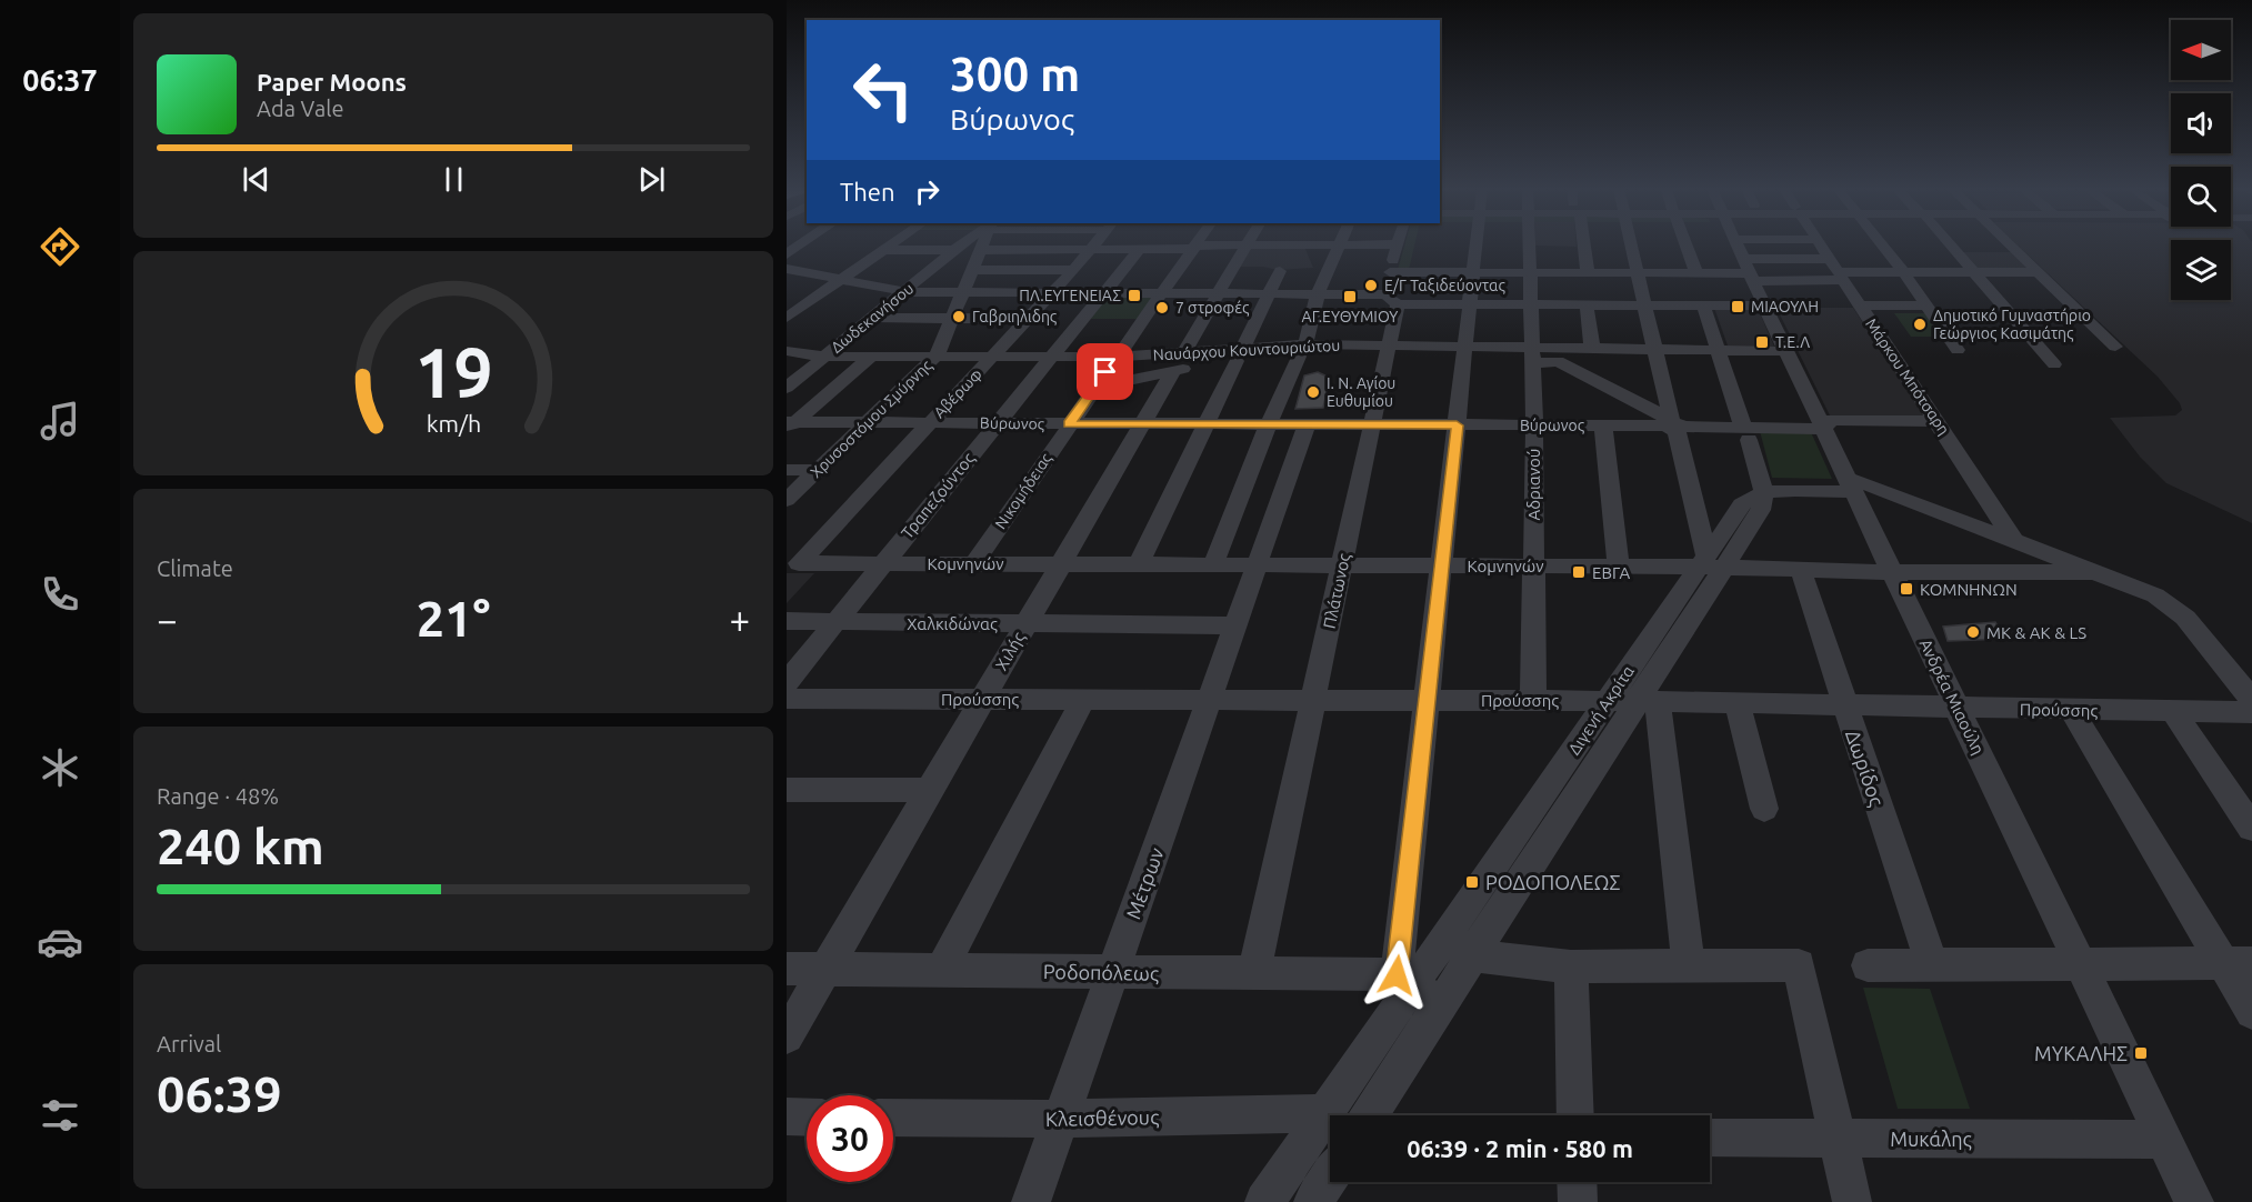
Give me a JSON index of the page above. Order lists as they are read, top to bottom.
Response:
{
  "streets": {
    "street": [
      "Δωδεκανήσου",
      "Ναυάρχου Κουντουριώτου",
      "Μάρκου Μπότσαρη",
      "Αβέρωφ",
      "Χρυσοστόμου Σμύρνης",
      "Βύρωνος",
      "Αδριανού",
      "Νικομήδειας",
      "Τραπεζούντος",
      "Κομνηνών",
      "Πλάτωνος",
      "Χαλκιδώνας",
      "Χιλής",
      "Ανδρέα Μιαούλη",
      "Προύσσης",
      "Διγενή Ακρίτα",
      "Δωρίδος",
      "Μέτρων",
      "Ροδοπόλεως",
      "Κλεισθένους",
      "Μυκάλης"
    ]
  },
  "crossings": [
    ["Δωδεκανήσου", "Ναυάρχου Κουντουριώτου"],
    ["Ναυάρχου Κουντουριώτου", "Αβέρωφ"],
    ["Ναυάρχου Κουντουριώτου", "Χρυσοστόμου Σμύρνης"],
    ["Ναυάρχου Κουντουριώτου", "Αδριανού"],
    ["Ναυάρχου Κουντουριώτου", "Νικομήδειας"],
    ["Ναυάρχου Κουντουριώτου", "Τραπεζούντος"],
    ["Ναυάρχου Κουντουριώτου", "Πλάτωνος"],
    ["Μάρκου Μπότσαρη", "Βύρωνος"],
    ["Μάρκου Μπότσαρη", "Κομνηνών"],
    ["Αβέρωφ", "Βύρωνος"],
    ["Αβέρωφ", "Κομνηνών"],
    ["Χρυσοστόμου Σμύρνης", "Βύρωνος"],
    ["Βύρωνος", "Αδριανού"],
    ["Βύρωνος", "Νικομήδειας"],
    ["Βύρωνος", "Τραπεζούντος"],
    ["Βύρωνος", "Πλάτωνος"],
    ["Βύρωνος", "Χιλής"],
    ["Βύρωνος", "Ανδρέα Μιαούλη"],
    ["Βύρωνος", "Μέτρων"],
    ["Αδριανού", "Κομνηνών"],
    ["Αδριανού", "Προύσσης"],
    ["Νικομήδειας", "Κομνηνών"],
    ["Τραπεζούντος", "Κομνηνών"],
    ["Τραπεζούντος", "Χαλκιδώνας"],
    ["Κομνηνών", "Πλάτωνος"],
    ["Κομνηνών", "Χιλής"],
    ["Κομνηνών", "Ανδρέα Μιαούλη"],
    ["Κομνηνών", "Διγενή Ακρίτα"],
    ["Κομνηνών", "Δωρίδος"],
    ["Κομνηνών", "Μέτρων"],
    ["Πλάτωνος", "Προύσσης"],
    ["Πλάτωνος", "Ροδοπόλεως"],
    ["Χαλκιδώνας", "Χιλής"],
    ["Χαλκιδώνας", "Μέτρων"],
    ["Χιλής", "Προύσσης"],
    ["Χιλής", "Ροδοπόλεως"],
    ["Ανδρέα Μιαούλη", "Προύσσης"],
    ["Ανδρέα Μιαούλη", "Μυκάλης"],
    ["Προύσσης", "Διγενή Ακρίτα"],
    ["Προύσσης", "Δωρίδος"],
    ["Προύσσης", "Μέτρων"],
    ["Διγενή Ακρίτα", "Ροδοπόλεως"],
    ["Διγενή Ακρίτα", "Κλεισθένους"],
    ["Μέτρων", "Ροδοπόλεως"],
    ["Μέτρων", "Κλεισθένους"]
  ],
  "places": {
    "other": [
      "Ε/Γ Ταξιδεύοντας",
      "7 στροφές",
      "Γαβριηλιδης",
      "Δημοτικό Γυμναστήριο Γεώργιος Κασιμάτης",
      "Ι. Ν. Αγίου Ευθυμίου",
      "MK & AK & LS"
    ],
    "transit": [
      "ΠΛ.ΕΥΓΕΝΕΙΑΣ",
      "ΑΓ.ΕΥΘΥΜΙΟΥ",
      "ΜΙΑΟΥΛΗ",
      "Τ.Ε.Λ",
      "ΕΒΓΑ",
      "ΚΟΜΝΗΝΩΝ",
      "ΡΟΔΟΠΟΛΕΩΣ",
      "ΜΥΚΑΛΗΣ"
    ]
  },
  "north": "left",
  "page": {
    "tabs": "06:37",
    "turn": ["300 m", "Βύρωνος"],
    "song": ["Paper Moons", "Ada Vale"],
    "then": "Then",
    "tile": [
      "Climate",
      ["Range · 48%", "240 km"],
      ["Arrival", "06:39"]
    ],
    "heat": ["−", "21°", "+"],
    "limit": "30",
    "trip": "06:39 · 2 min · 580 m",
    "gauge": ["19", "km/h"]
  }
}
